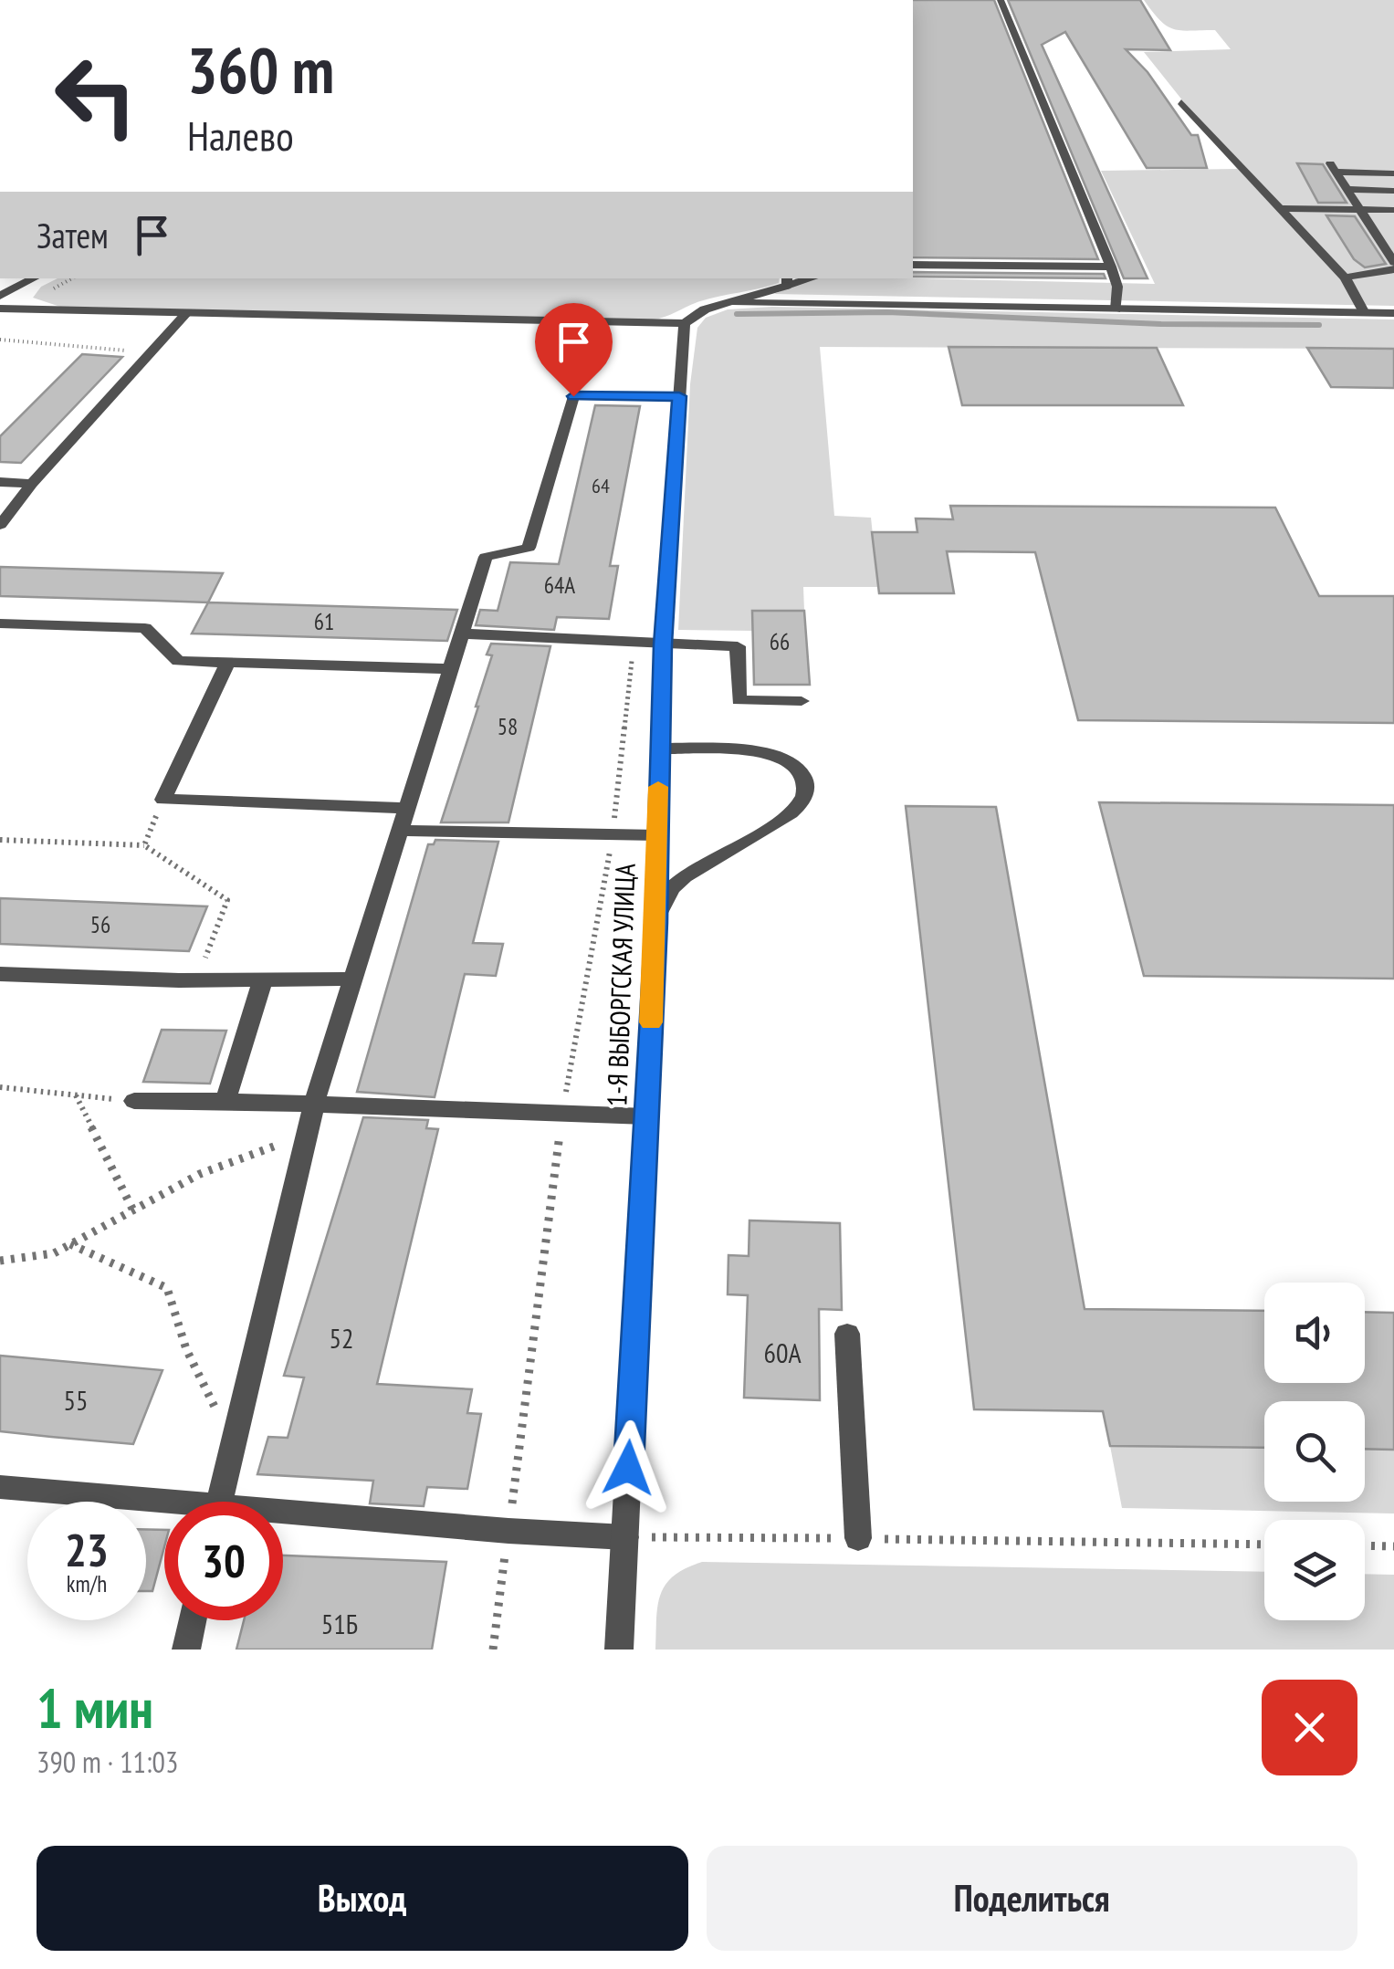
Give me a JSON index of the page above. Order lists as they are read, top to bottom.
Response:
{
  "streets": {
    "street": ["1-Я ВЫБОРГСКАЯ УЛИЦА"]
  },
  "house_numbers": [
    "64",
    "64А",
    "61",
    "66",
    "58",
    "56",
    "52",
    "60А",
    "55",
    "51Б"
  ],
  "page": {
    "turn": ["360 m", "Налево"],
    "then": "Затем",
    "speed": "23 km/h",
    "limit": "30",
    "heading": ["1 мин", "390 m · 11:03"],
    "buttons": ["Выход", "Поделиться"]
  }
}
